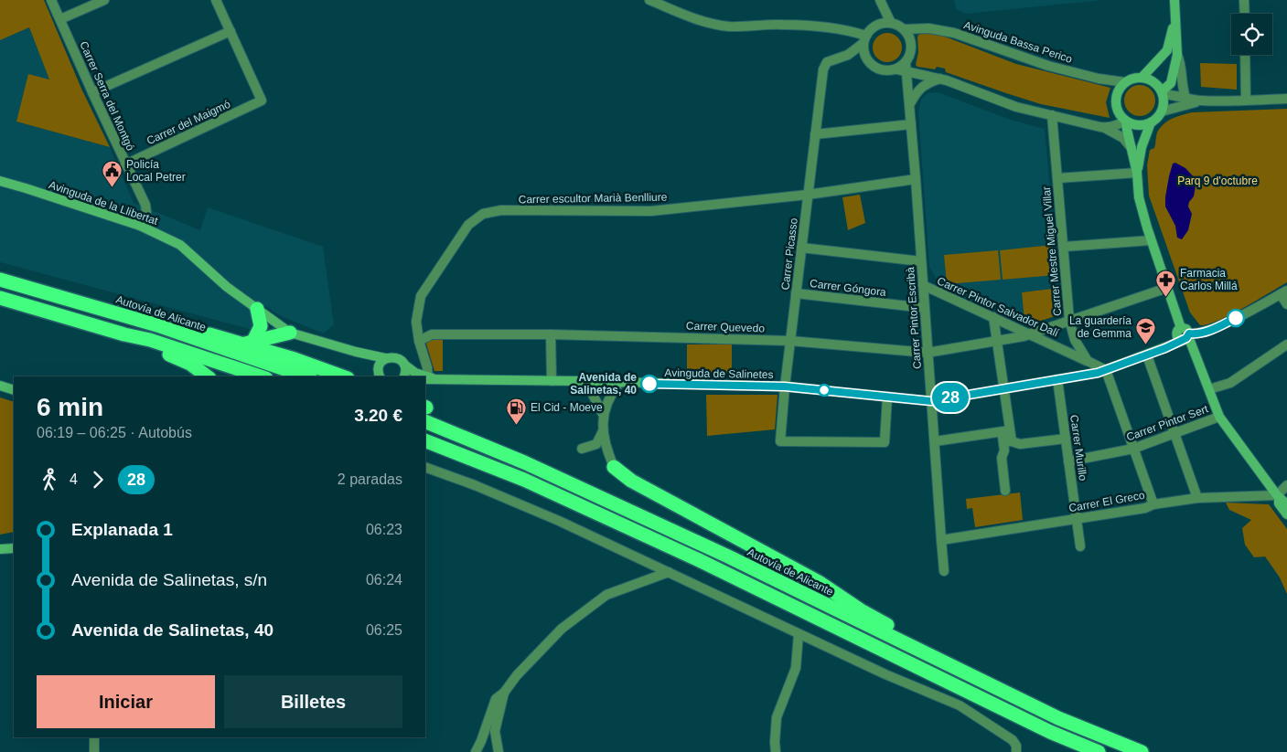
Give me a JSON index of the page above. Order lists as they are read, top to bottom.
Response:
{
  "streets": {
    "highway": ["Autovía de Alicante"],
    "street": [
      "Avinguda Bassa Perico",
      "Carrer Serra del Montgó",
      "Carrer del Maigmó",
      "Carrer escultor Marià Benlliure",
      "Avinguda de la Llibertat",
      "Carrer Mestre Miguel Villar",
      "Carrer Picasso",
      "Carrer Góngora",
      "Carrer Pintor Salvador Dalí",
      "Carrer Pintor Escribà",
      "Carrer Quevedo",
      "Avinguda de Salinetes",
      "Carrer Pintor Sert",
      "Carrer Murillo",
      "Carrer El Greco"
    ]
  },
  "crossings": [
    ["Avinguda Bassa Perico", "Carrer Picasso"],
    ["Avinguda Bassa Perico", "Carrer Pintor Escribà"],
    ["Carrer Serra del Montgó", "Carrer del Maigmó"],
    ["Carrer Serra del Montgó", "Avinguda de la Llibertat"],
    ["Carrer escultor Marià Benlliure", "Carrer Picasso"],
    ["Carrer escultor Marià Benlliure", "Carrer Pintor Escribà"],
    ["Carrer escultor Marià Benlliure", "Carrer Quevedo"],
    ["Carrer escultor Marià Benlliure", "Avinguda de Salinetes"],
    ["Carrer Mestre Miguel Villar", "Carrer Pintor Salvador Dalí"],
    ["Carrer Mestre Miguel Villar", "Carrer Quevedo"],
    ["Carrer Picasso", "Carrer Góngora"],
    ["Carrer Picasso", "Carrer Pintor Escribà"],
    ["Carrer Picasso", "Carrer Quevedo"],
    ["Carrer Picasso", "Avinguda de Salinetes"],
    ["Carrer Góngora", "Carrer Pintor Escribà"],
    ["Carrer Pintor Salvador Dalí", "Carrer Pintor Escribà"],
    ["Carrer Pintor Salvador Dalí", "Carrer Quevedo"],
    ["Carrer Pintor Escribà", "Carrer Quevedo"],
    ["Carrer Pintor Escribà", "Avinguda de Salinetes"],
    ["Carrer Pintor Escribà", "Carrer El Greco"],
    ["Avinguda de Salinetes", "Carrer Murillo"],
    ["Carrer Pintor Sert", "Carrer Murillo"],
    ["Carrer Murillo", "Carrer El Greco"]
  ],
  "parks": ["Parq 9 d'octubre"],
  "places": {
    "public building": ["Policía Local Petrer"],
    "pharmacy": ["Farmacia Carlos Millá"],
    "school or university": ["La guardería de Gemma"],
    "other": ["Avenida de Salinetas, 40"],
    "fuel station": ["El Cid - Moeve"]
  },
  "lines": ["bus line 28"],
  "page": {
    "on_map": "28",
    "heading": ["6 min", "06:19 – 06:25 · Autobús", "3.20 €"],
    "legs": ["4", "28", "2 paradas"],
    "list": [
      {
        "name": "Explanada 1",
        "value": "06:23"
      },
      {
        "name": "Avenida de Salinetas, s/n",
        "value": "06:24"
      },
      {
        "name": "Avenida de Salinetas, 40",
        "value": "06:25"
      }
    ],
    "buttons": ["Iniciar", "Billetes"]
  }
}
